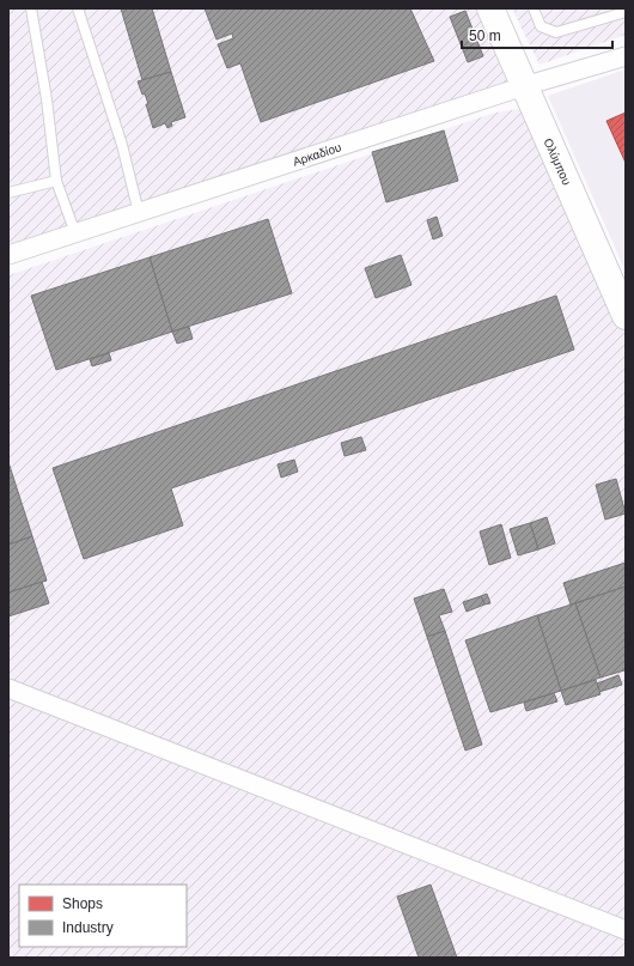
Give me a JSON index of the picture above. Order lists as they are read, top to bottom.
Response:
{
  "streets": {
    "main road": ["Ολύμπου"],
    "street": ["Αρκαδίου"]
  },
  "crossings": [
    ["Αρκαδίου", "Ολύμπου"]
  ],
  "legend": ["Shops", "Industry"],
  "scale_bar": "50 m"
}
